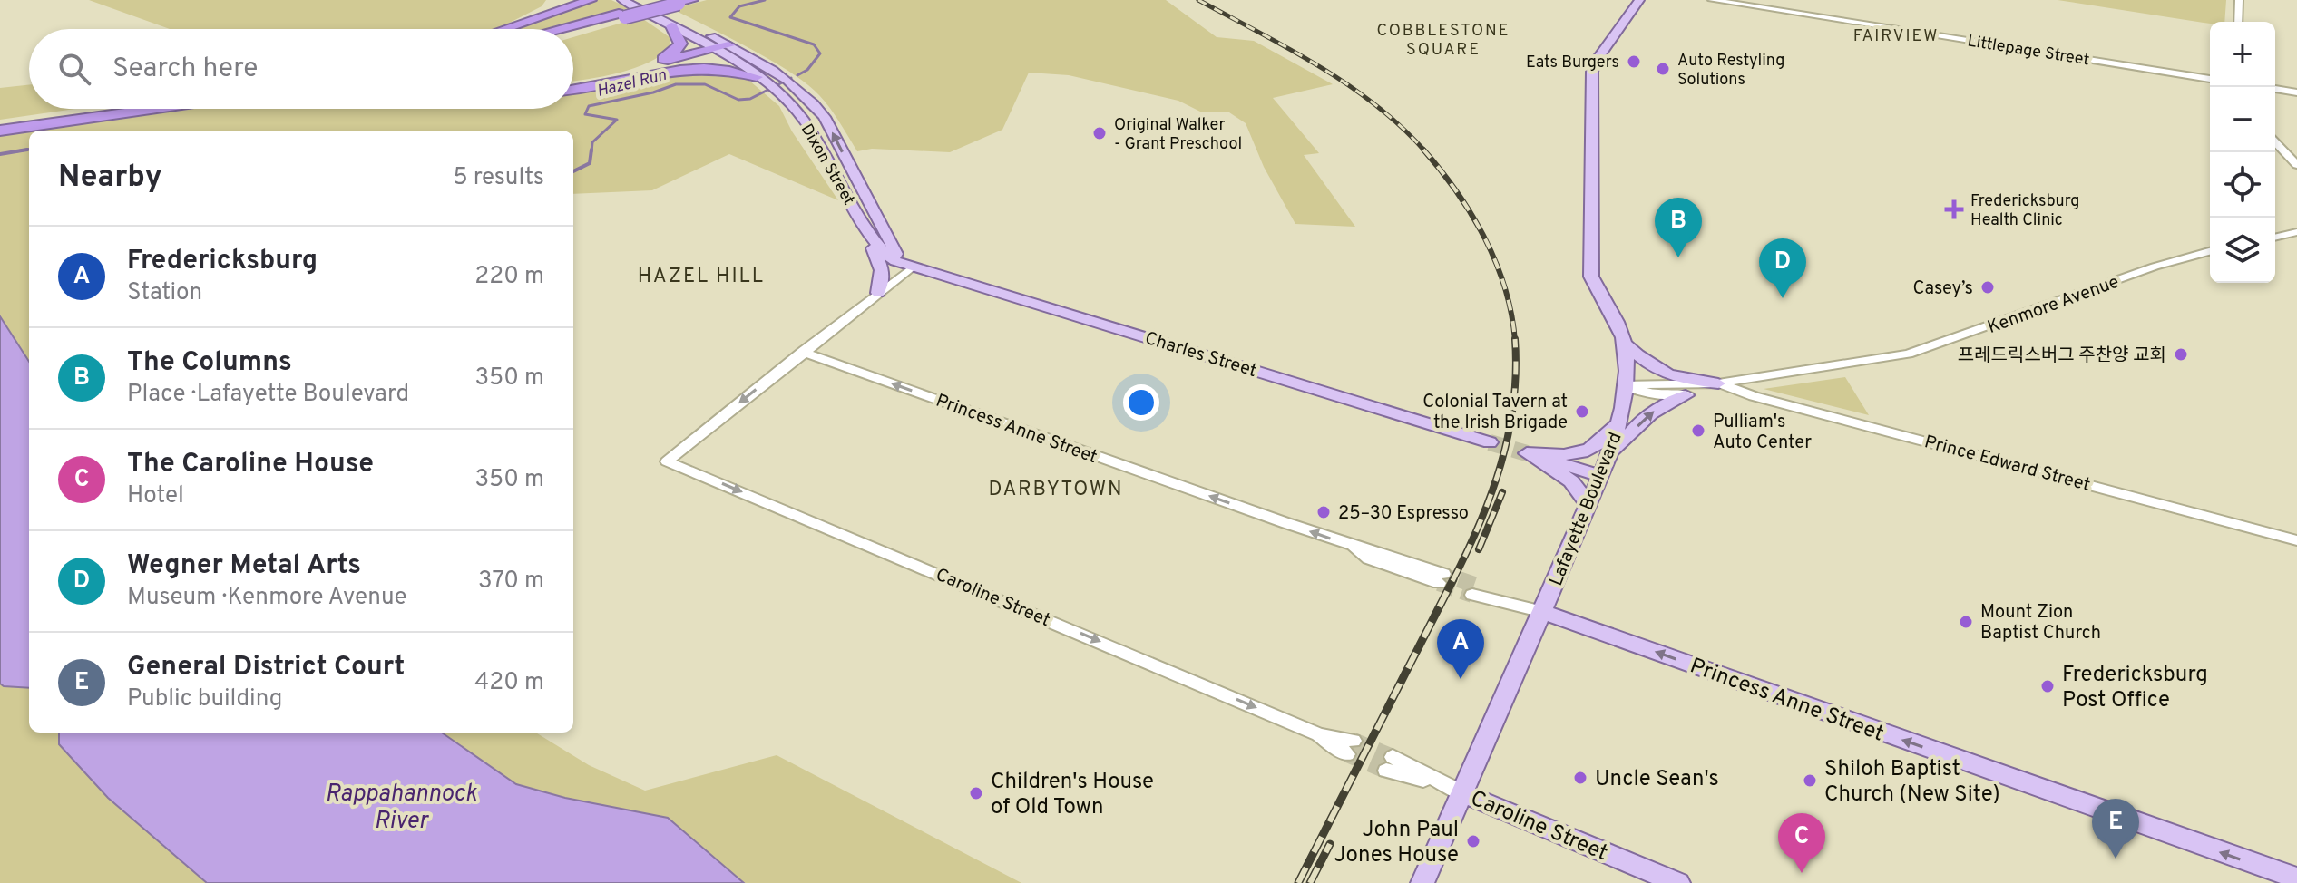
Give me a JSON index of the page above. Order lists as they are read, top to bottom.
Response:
{
  "streets": {
    "main road": [
      "Dixon Street",
      "Charles Street",
      "Princess Anne Street",
      "Lafayette Boulevard",
      "Caroline Street"
    ],
    "street": ["Littlepage Street", "Kenmore Avenue", "Prince Edward Street"]
  },
  "crossings": [
    ["Dixon Street", "Charles Street"],
    ["Kenmore Avenue", "Prince Edward Street"],
    ["Kenmore Avenue", "Lafayette Boulevard"],
    ["Princess Anne Street", "Lafayette Boulevard"],
    ["Princess Anne Street", "Caroline Street"],
    ["Lafayette Boulevard", "Caroline Street"]
  ],
  "one_way": ["Princess Anne Street"],
  "districts": [
    "COBBLESTONE SQUARE",
    "FAIRVIEW",
    "HAZEL HILL",
    "DARBYTOWN"
  ],
  "water": ["Hazel Run", "Rappahannock River"],
  "places": {
    "other": [
      "Eats Burgers",
      "Auto Restyling Solutions",
      "Original Walker - Grant Preschool",
      "Casey’s",
      "프레드릭스버그 주찬양 교회",
      "Colonial Tavern at the Irish Brigade",
      "Pulliam's Auto Center",
      "25–30 Espresso",
      "Mount Zion Baptist Church",
      "Fredericksburg Post Office",
      "Uncle Sean's",
      "Shiloh Baptist Church (New Site)",
      "Children's House of Old Town",
      "John Paul Jones House"
    ],
    "health": ["Fredericksburg Health Clinic"]
  },
  "page": {
    "map_buttons": ["+", "−"],
    "search": "Search here",
    "heading": ["Nearby", "5 results"],
    "pins": [
      "B",
      "D",
      "A",
      "E",
      "C"
    ],
    "list": [
      {
        "mark": "A",
        "name": "Fredericksburg",
        "note": "Station",
        "value": "220 m"
      },
      {
        "mark": "B",
        "name": "The Columns",
        "note": "Place · Lafayette Boulevard",
        "value": "350 m"
      },
      {
        "mark": "C",
        "name": "The Caroline House",
        "note": "Hotel",
        "value": "350 m"
      },
      {
        "mark": "D",
        "name": "Wegner Metal Arts",
        "note": "Museum · Kenmore Avenue",
        "value": "370 m"
      },
      {
        "mark": "E",
        "name": "General District Court",
        "note": "Public building",
        "value": "420 m"
      }
    ]
  }
}
